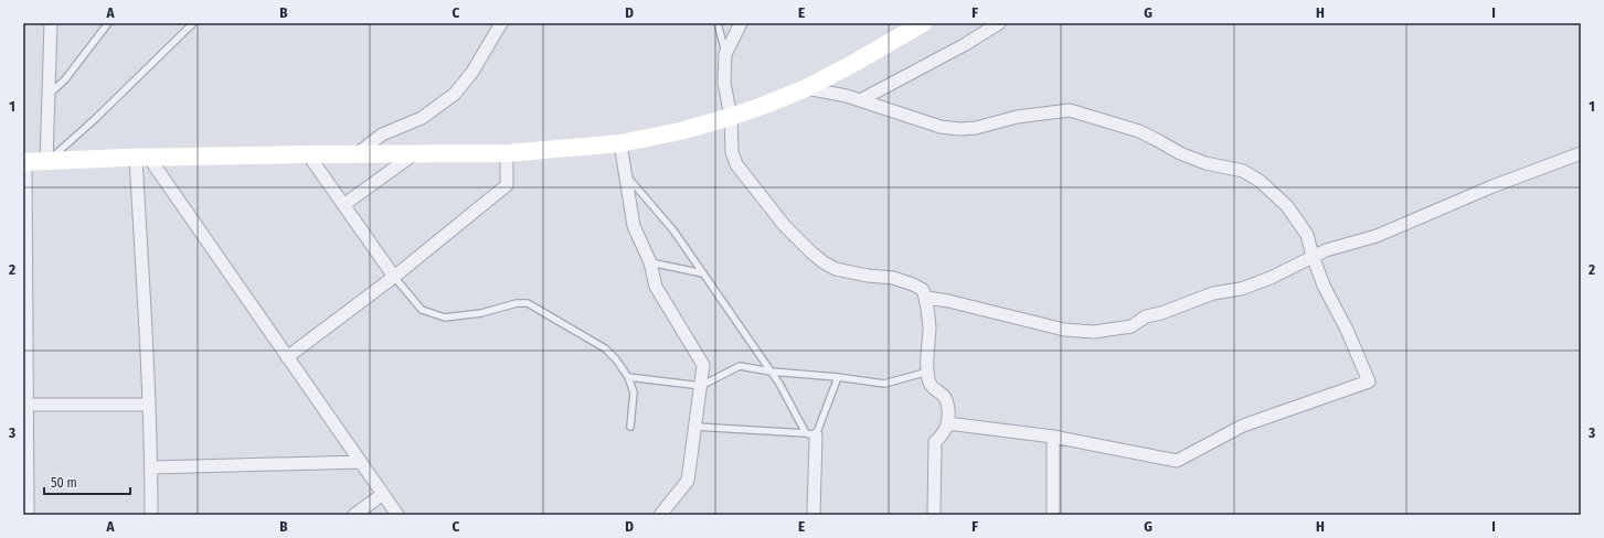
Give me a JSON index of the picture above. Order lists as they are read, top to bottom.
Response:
{
  "scale_bar": "50 m",
  "grid": {
    "columns": [
      "A",
      "B",
      "C",
      "D",
      "E",
      "F",
      "G",
      "H",
      "I"
    ],
    "rows": ["1", "2", "3"]
  }
}
